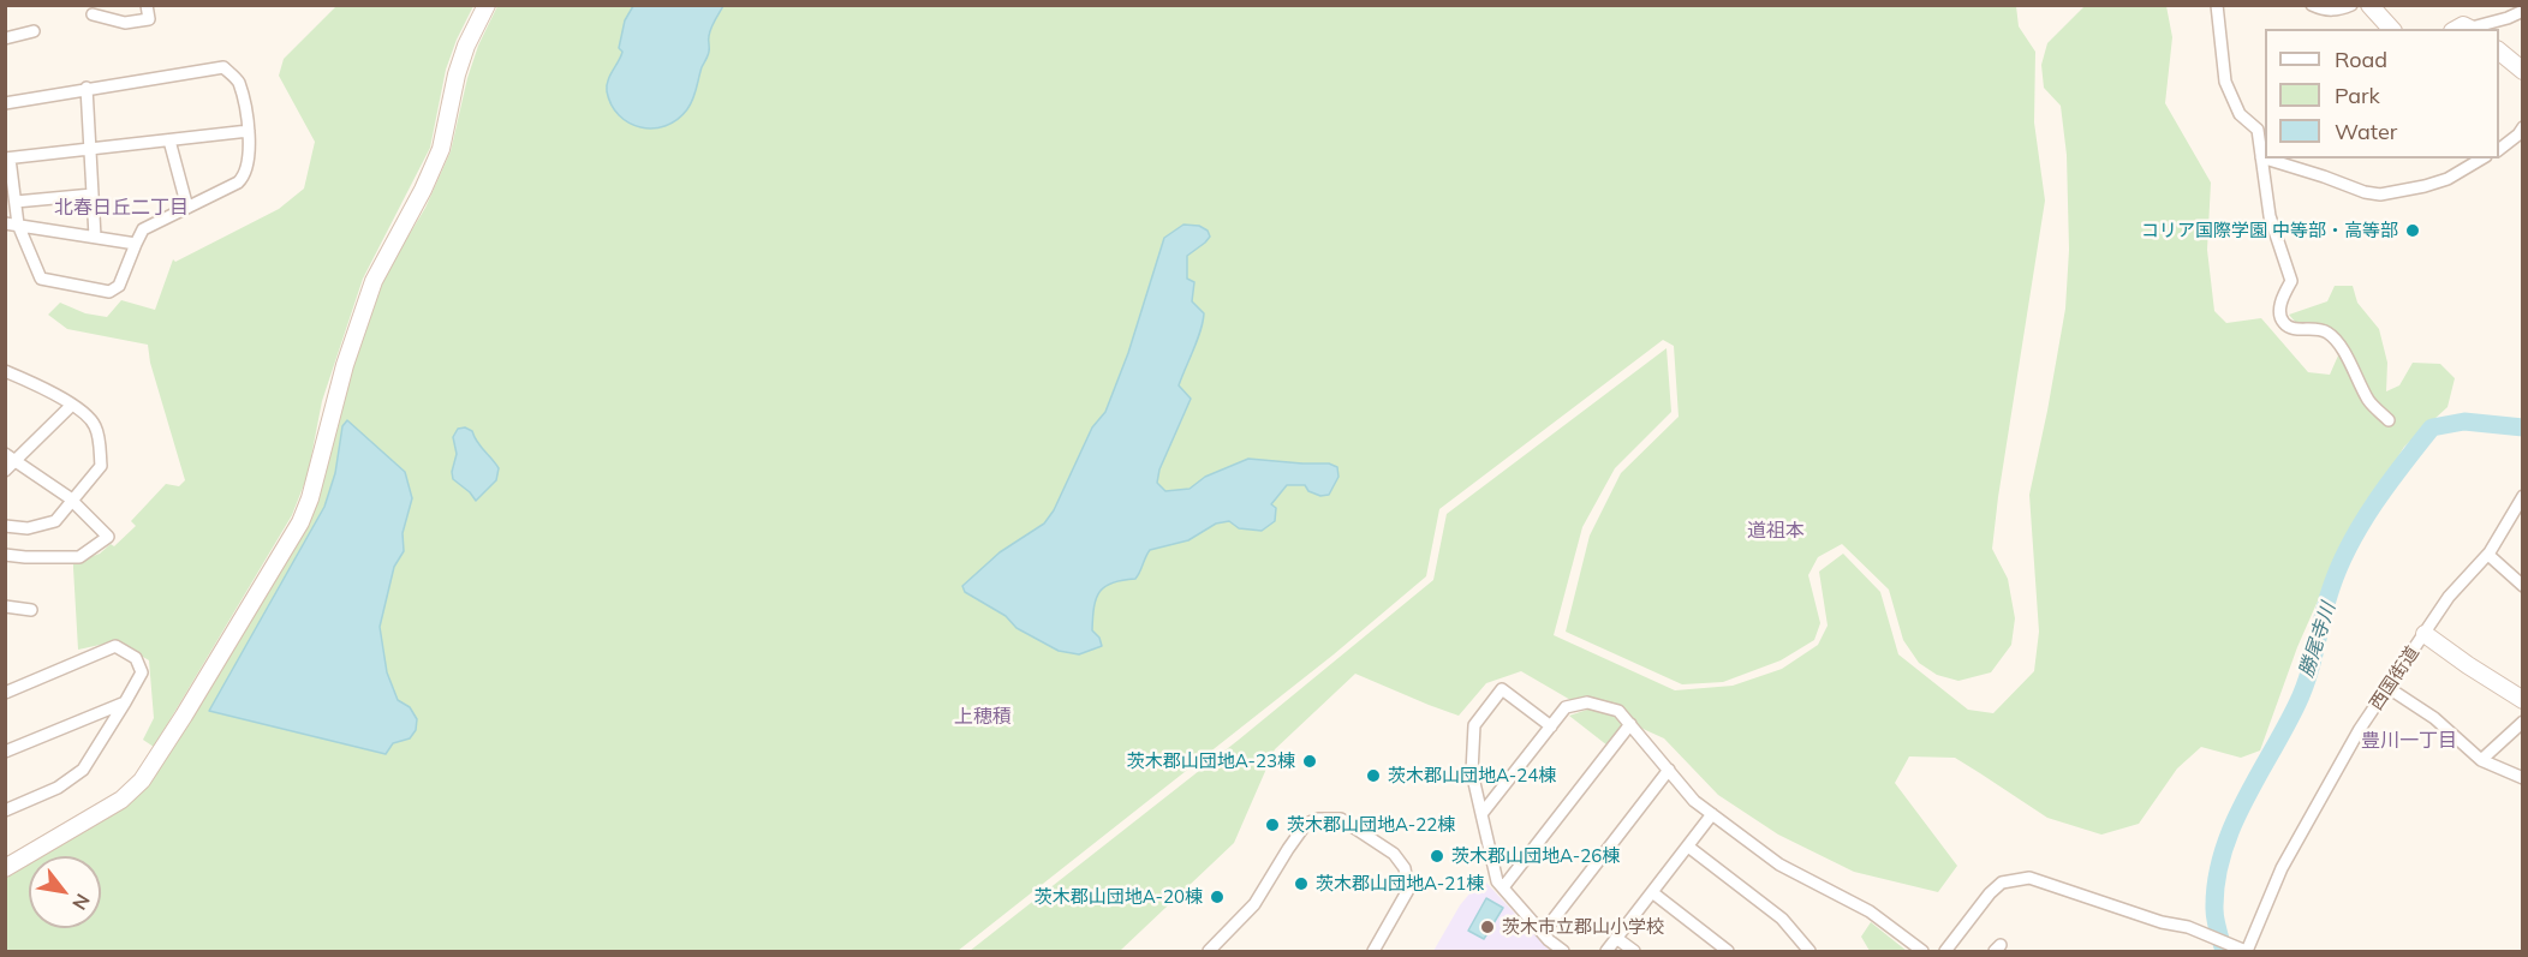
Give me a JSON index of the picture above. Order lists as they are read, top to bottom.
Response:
{
  "streets": {
    "street": ["西国街道"]
  },
  "districts": [
    "北春日丘二丁目",
    "道祖本",
    "上穂積",
    "豊川一丁目"
  ],
  "water": ["勝尾寺川"],
  "places": [
    "コリア国際学園 中等部・高等部",
    "茨木郡山団地A-23棟",
    "茨木郡山団地A-24棟",
    "茨木郡山団地A-22棟",
    "茨木郡山団地A-26棟",
    "茨木郡山団地A-21棟",
    "茨木郡山団地A-20棟",
    "茨木市立郡山小学校"
  ],
  "legend": ["Road", "Park", "Water"],
  "north": "bottom right"
}
